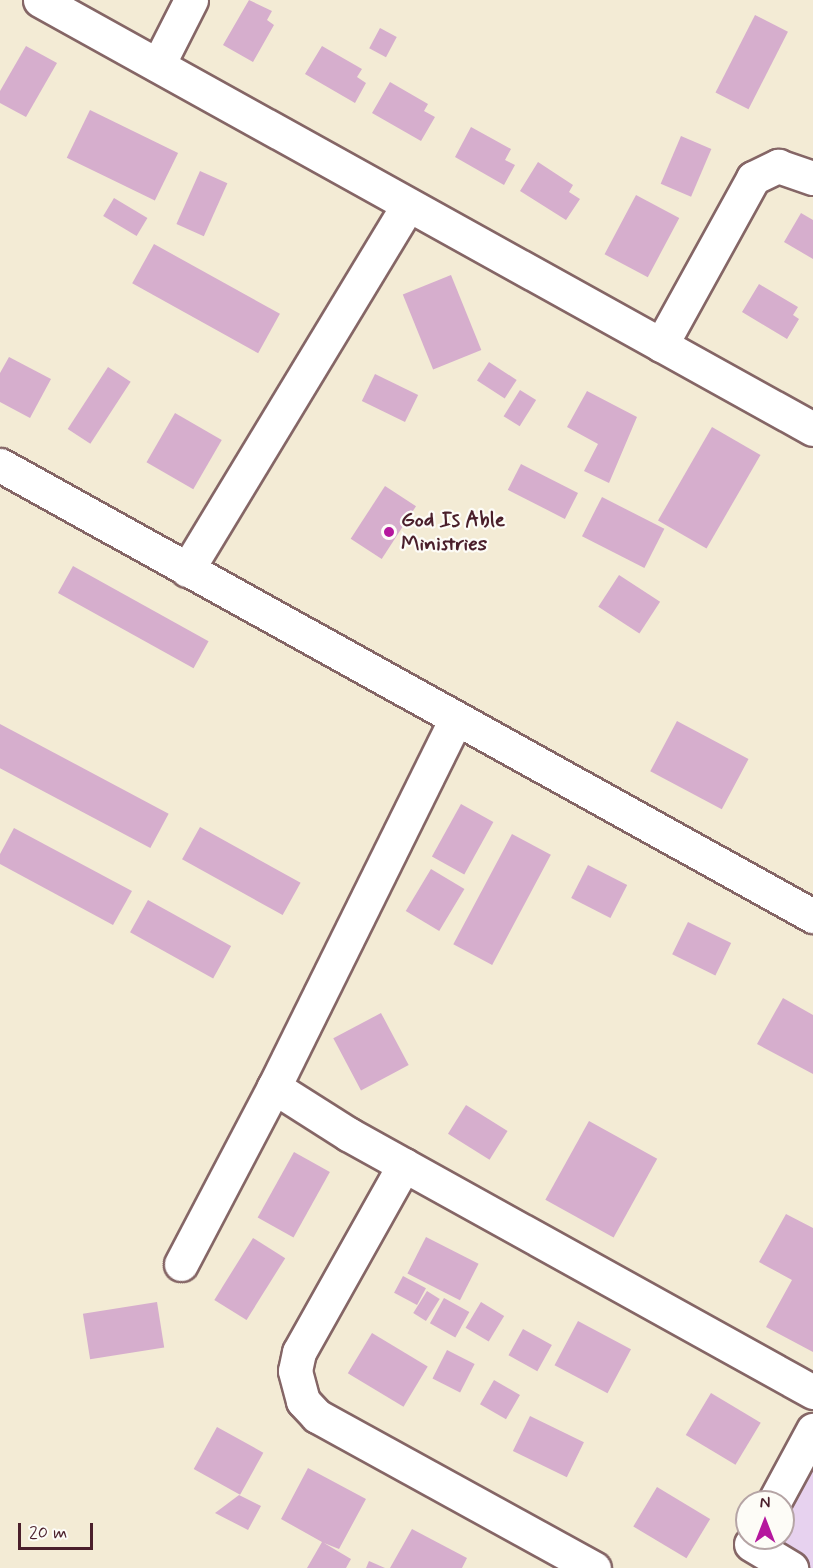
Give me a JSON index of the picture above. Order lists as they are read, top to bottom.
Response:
{
  "places": ["God Is Able Ministries"],
  "scale_bar": "20 m",
  "north": "top"
}
